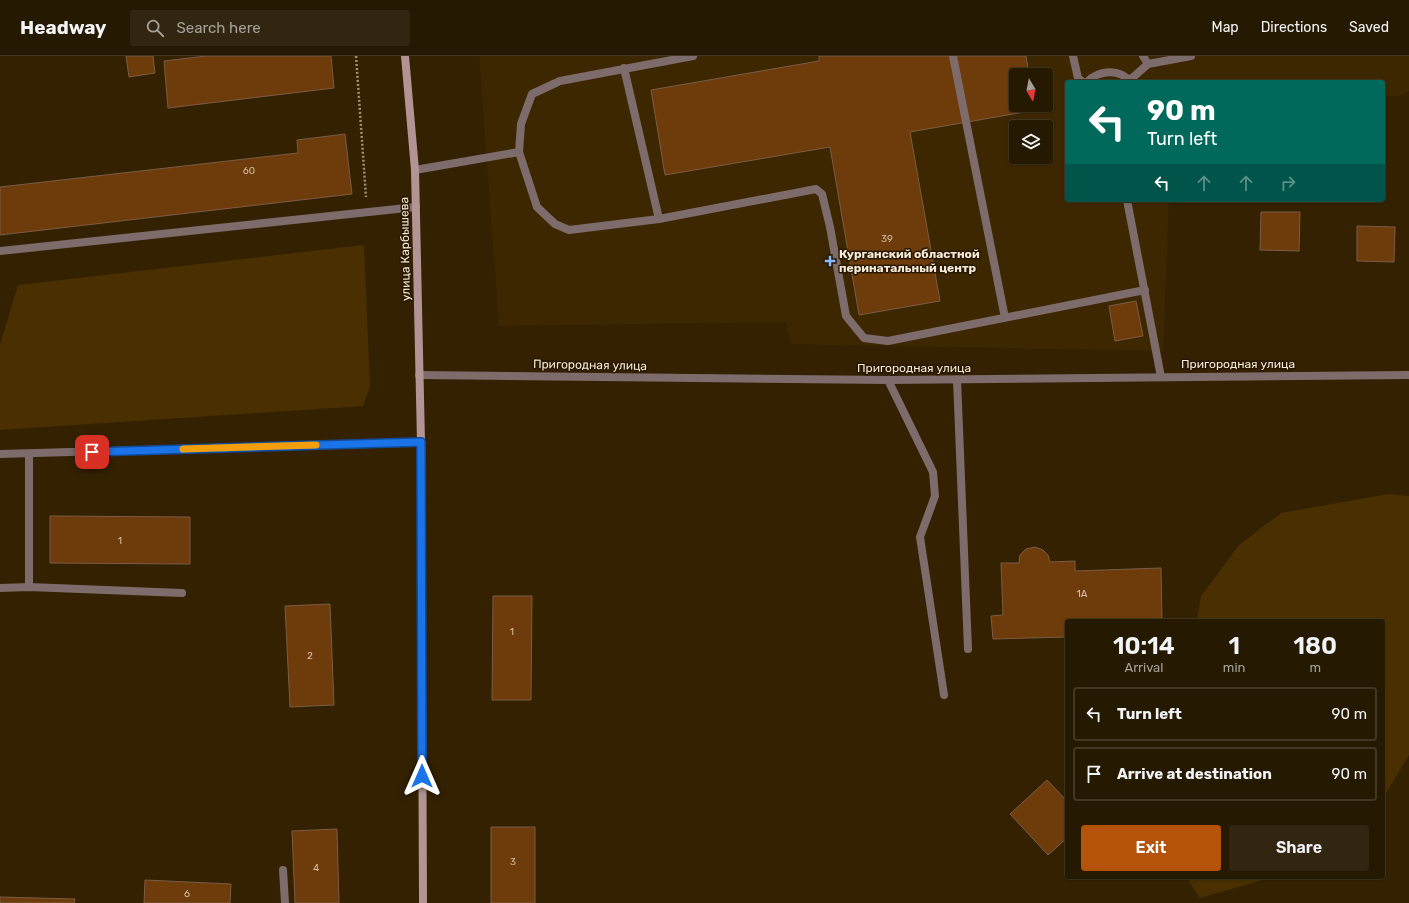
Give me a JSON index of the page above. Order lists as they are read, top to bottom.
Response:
{
  "streets": {
    "main road": ["улица Карбышева"],
    "street": ["Пригородная улица"]
  },
  "crossings": [
    ["улица Карбышева", "Пригородная улица"]
  ],
  "places": {
    "health": ["Курганский областной перинатальный центр"]
  },
  "house_numbers": [
    "60",
    "39",
    "1",
    "1А",
    "1",
    "2",
    "3",
    "4",
    "6"
  ],
  "north": "bottom",
  "page": {
    "header": "Headway",
    "search": "Search here",
    "nav": ["Map", "Directions", "Saved"],
    "turn": ["90 m", "Turn left"],
    "eta": [
      "10:14",
      "Arrival",
      "1",
      "min",
      "180",
      "m"
    ],
    "list": [
      {
        "name": "Turn left",
        "value": "90 m"
      },
      {
        "name": "Arrive at destination",
        "value": "90 m"
      }
    ],
    "buttons": ["Exit", "Share"]
  }
}
